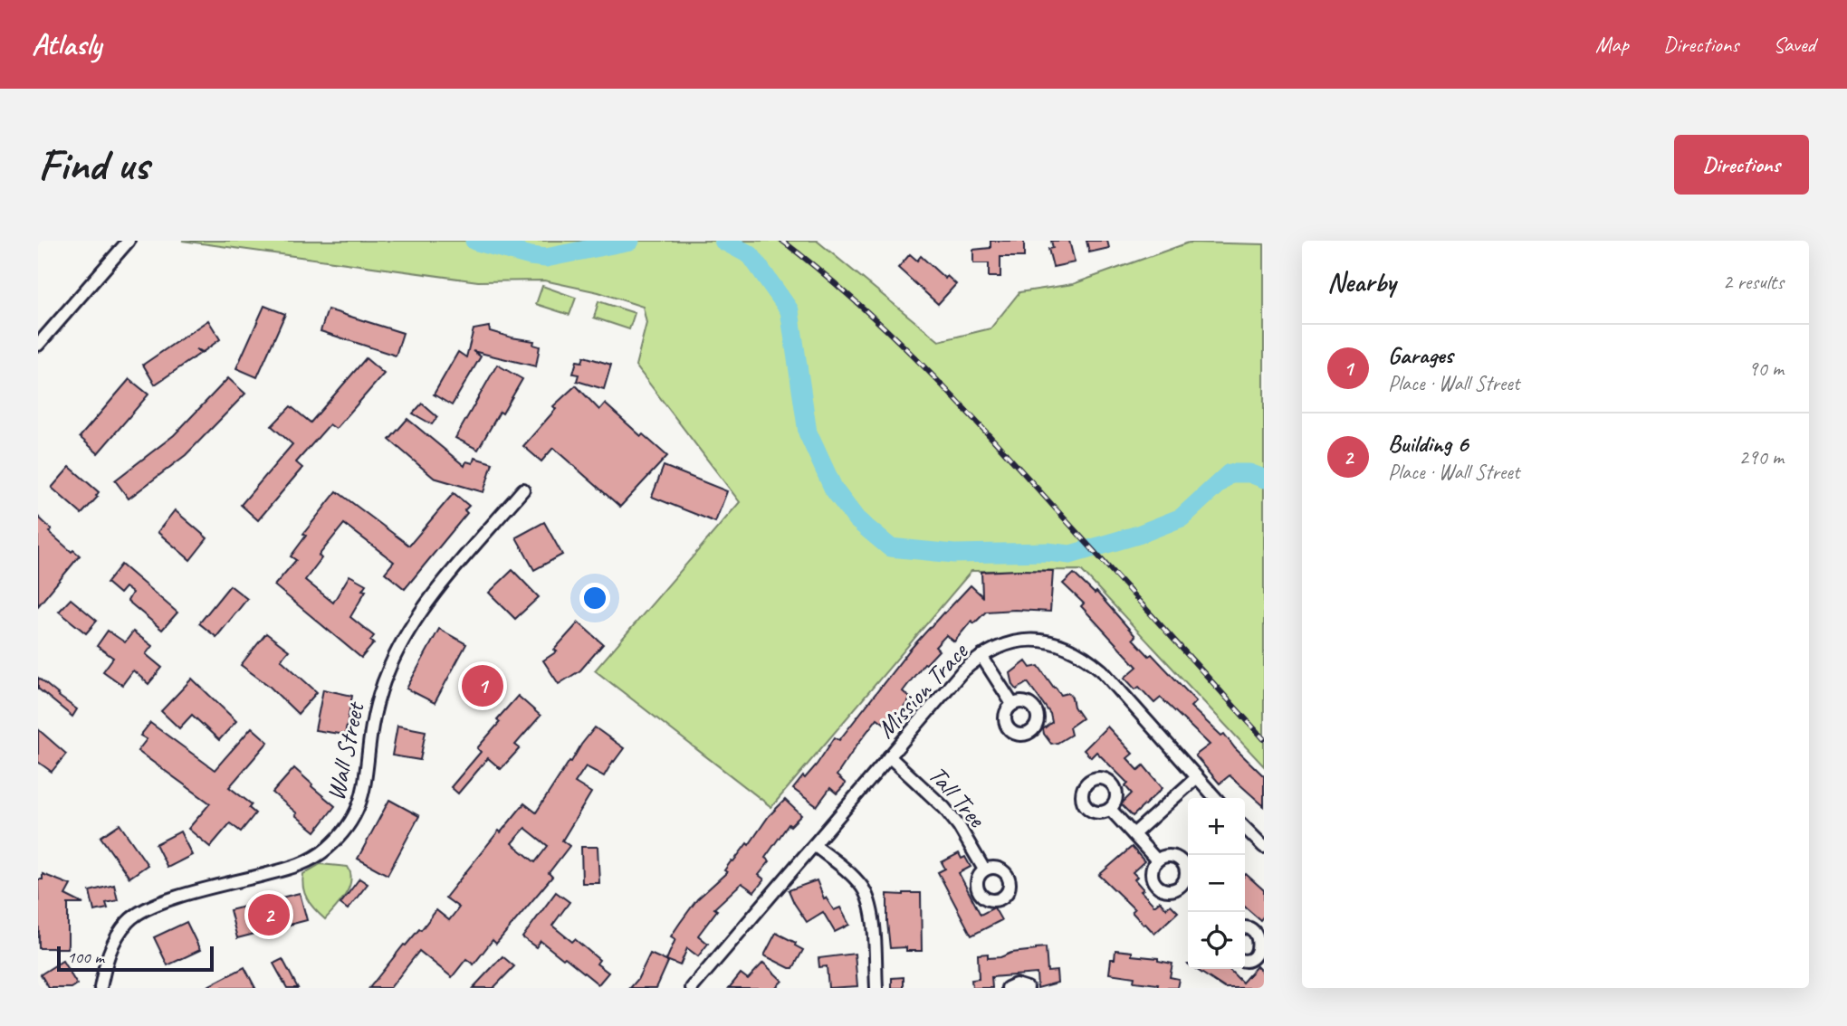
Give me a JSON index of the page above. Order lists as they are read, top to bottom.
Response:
{
  "streets": {
    "street": ["Mission Trace", "Wall Street", "Tall Tree"]
  },
  "crossings": [
    ["Mission Trace", "Tall Tree"]
  ],
  "scale_bar": "100 m",
  "page": {
    "header": "Atlasly",
    "nav": ["Map", "Directions", "Saved"],
    "buttons": "Directions",
    "title": "Find us",
    "heading": ["Nearby", "2 results"],
    "list": [
      {
        "mark": "1",
        "name": "Garages",
        "note": "Place · Wall Street",
        "value": "90 m"
      },
      {
        "mark": "2",
        "name": "Building 6",
        "note": "Place · Wall Street",
        "value": "290 m"
      }
    ],
    "pins": ["1", "2"],
    "map_buttons": ["+", "−"],
    "scale": "100 m"
  }
}
